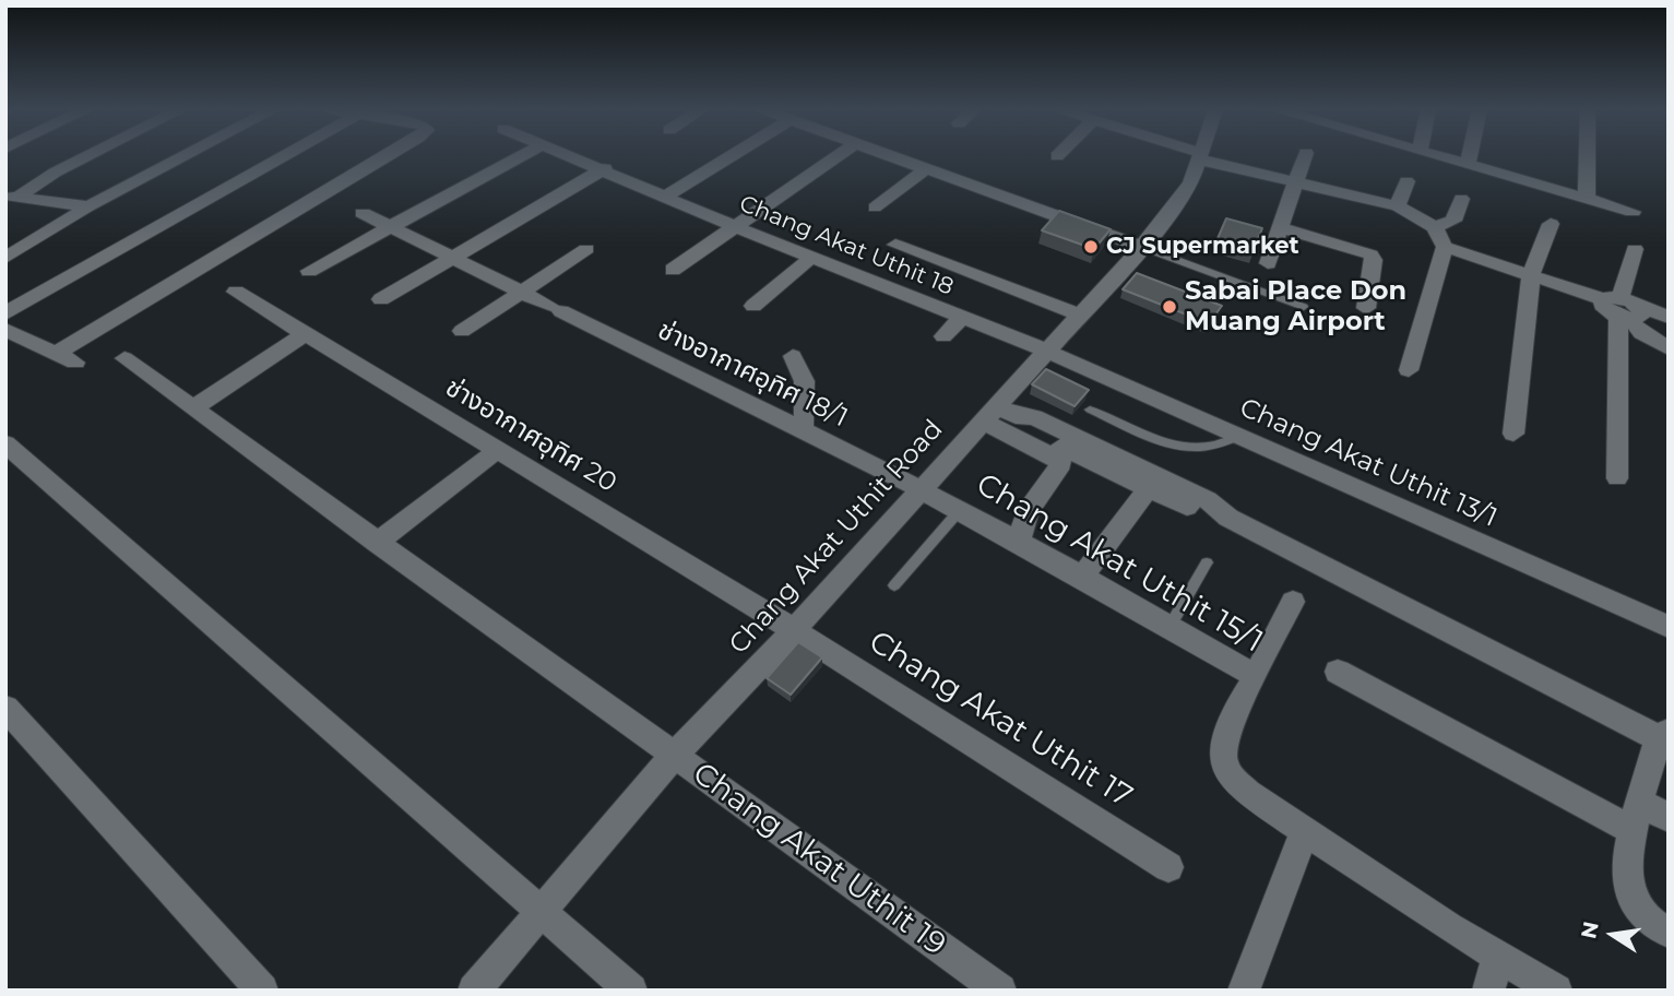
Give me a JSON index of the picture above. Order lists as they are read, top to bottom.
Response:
{
  "streets": {
    "street": [
      "Chang Akat Uthit 18",
      "ช่างอากาศอุทิศ 18/1",
      "ช่างอากาศอุทิศ 20",
      "Chang Akat Uthit 13/1",
      "Chang Akat Uthit Road",
      "Chang Akat Uthit 15/1",
      "Chang Akat Uthit 17",
      "Chang Akat Uthit 19"
    ]
  },
  "crossings": [
    ["Chang Akat Uthit 18", "Chang Akat Uthit 13/1"],
    ["Chang Akat Uthit 18", "Chang Akat Uthit Road"],
    ["ช่างอากาศอุทิศ 18/1", "Chang Akat Uthit Road"],
    ["ช่างอากาศอุทิศ 18/1", "Chang Akat Uthit 15/1"],
    ["ช่างอากาศอุทิศ 20", "Chang Akat Uthit Road"],
    ["ช่างอากาศอุทิศ 20", "Chang Akat Uthit 17"],
    ["Chang Akat Uthit 13/1", "Chang Akat Uthit Road"],
    ["Chang Akat Uthit Road", "Chang Akat Uthit 15/1"],
    ["Chang Akat Uthit Road", "Chang Akat Uthit 17"],
    ["Chang Akat Uthit Road", "Chang Akat Uthit 19"]
  ],
  "places": ["CJ Supermarket", "Sabai Place Don Muang Airport"],
  "north": "left"
}
